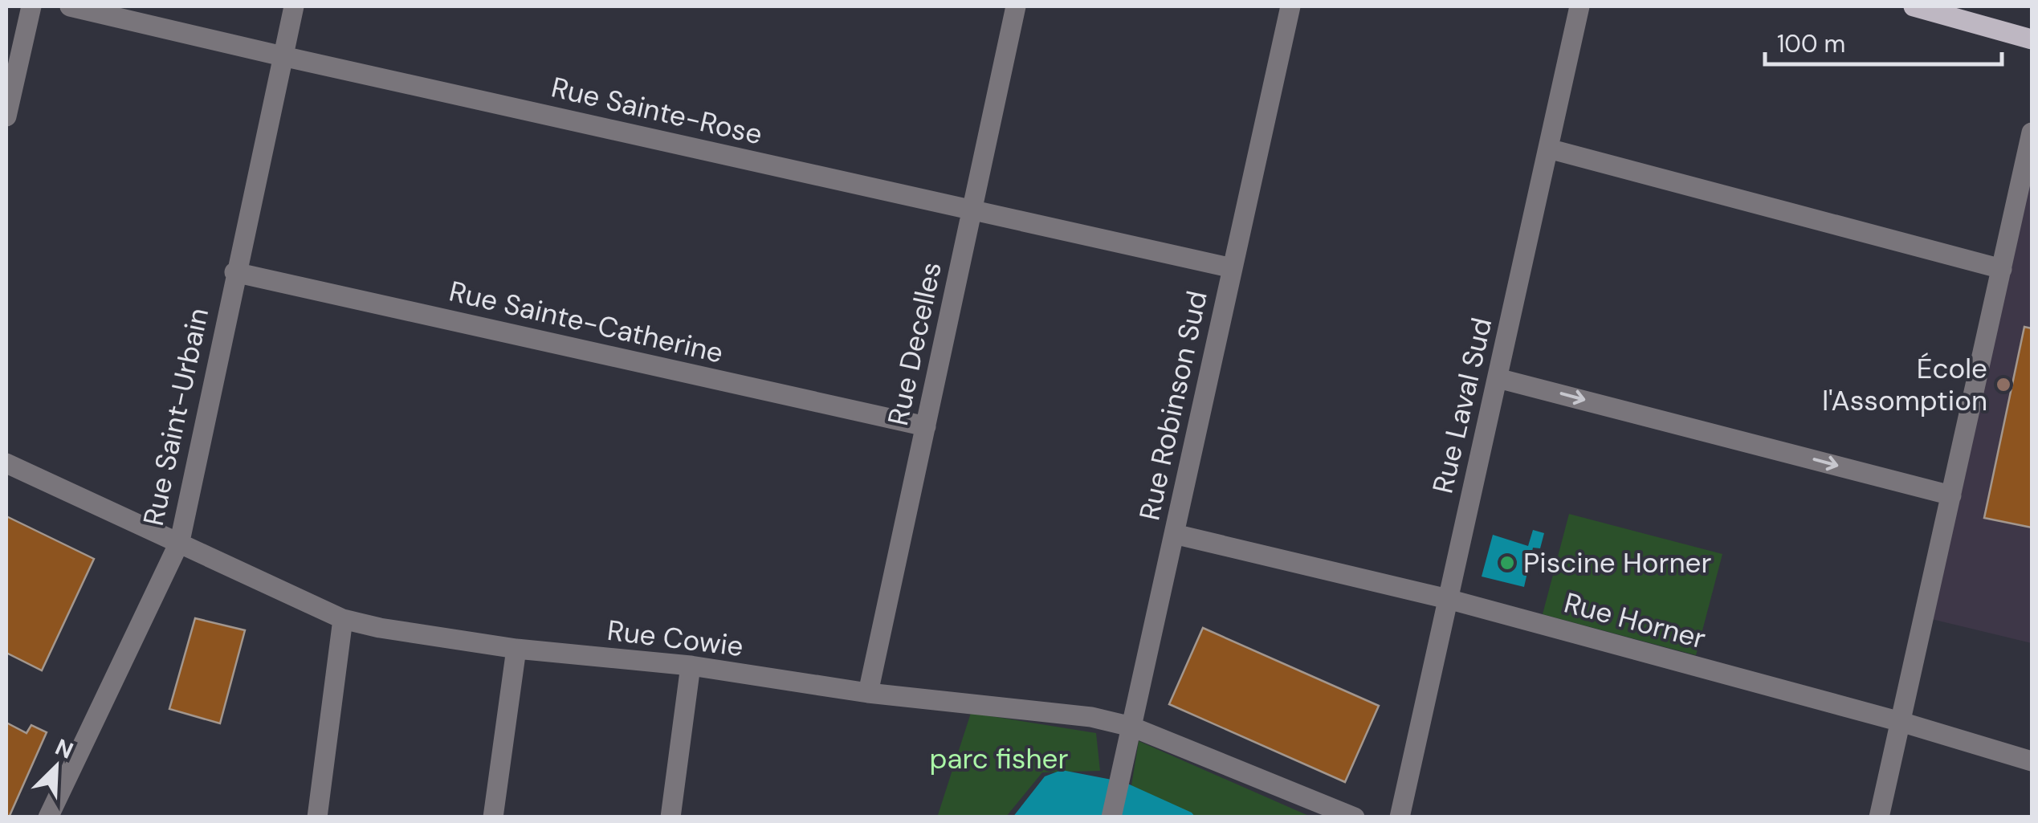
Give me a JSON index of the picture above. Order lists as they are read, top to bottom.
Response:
{
  "streets": {
    "street": [
      "Rue Sainte-Rose",
      "Rue Sainte-Catherine",
      "Rue Decelles",
      "Rue Robinson Sud",
      "Rue Laval Sud",
      "Rue Saint-Urbain",
      "Rue Horner",
      "Rue Cowie"
    ]
  },
  "crossings": [
    ["Rue Sainte-Rose", "Rue Decelles"],
    ["Rue Sainte-Rose", "Rue Robinson Sud"],
    ["Rue Sainte-Rose", "Rue Saint-Urbain"],
    ["Rue Sainte-Catherine", "Rue Decelles"],
    ["Rue Sainte-Catherine", "Rue Saint-Urbain"],
    ["Rue Decelles", "Rue Cowie"],
    ["Rue Robinson Sud", "Rue Horner"],
    ["Rue Robinson Sud", "Rue Cowie"],
    ["Rue Laval Sud", "Rue Horner"],
    ["Rue Saint-Urbain", "Rue Cowie"]
  ],
  "parks": ["parc fisher"],
  "places": ["École l'Assomption", "Piscine Horner"],
  "scale_bar": "100 m",
  "north": "top right"
}
